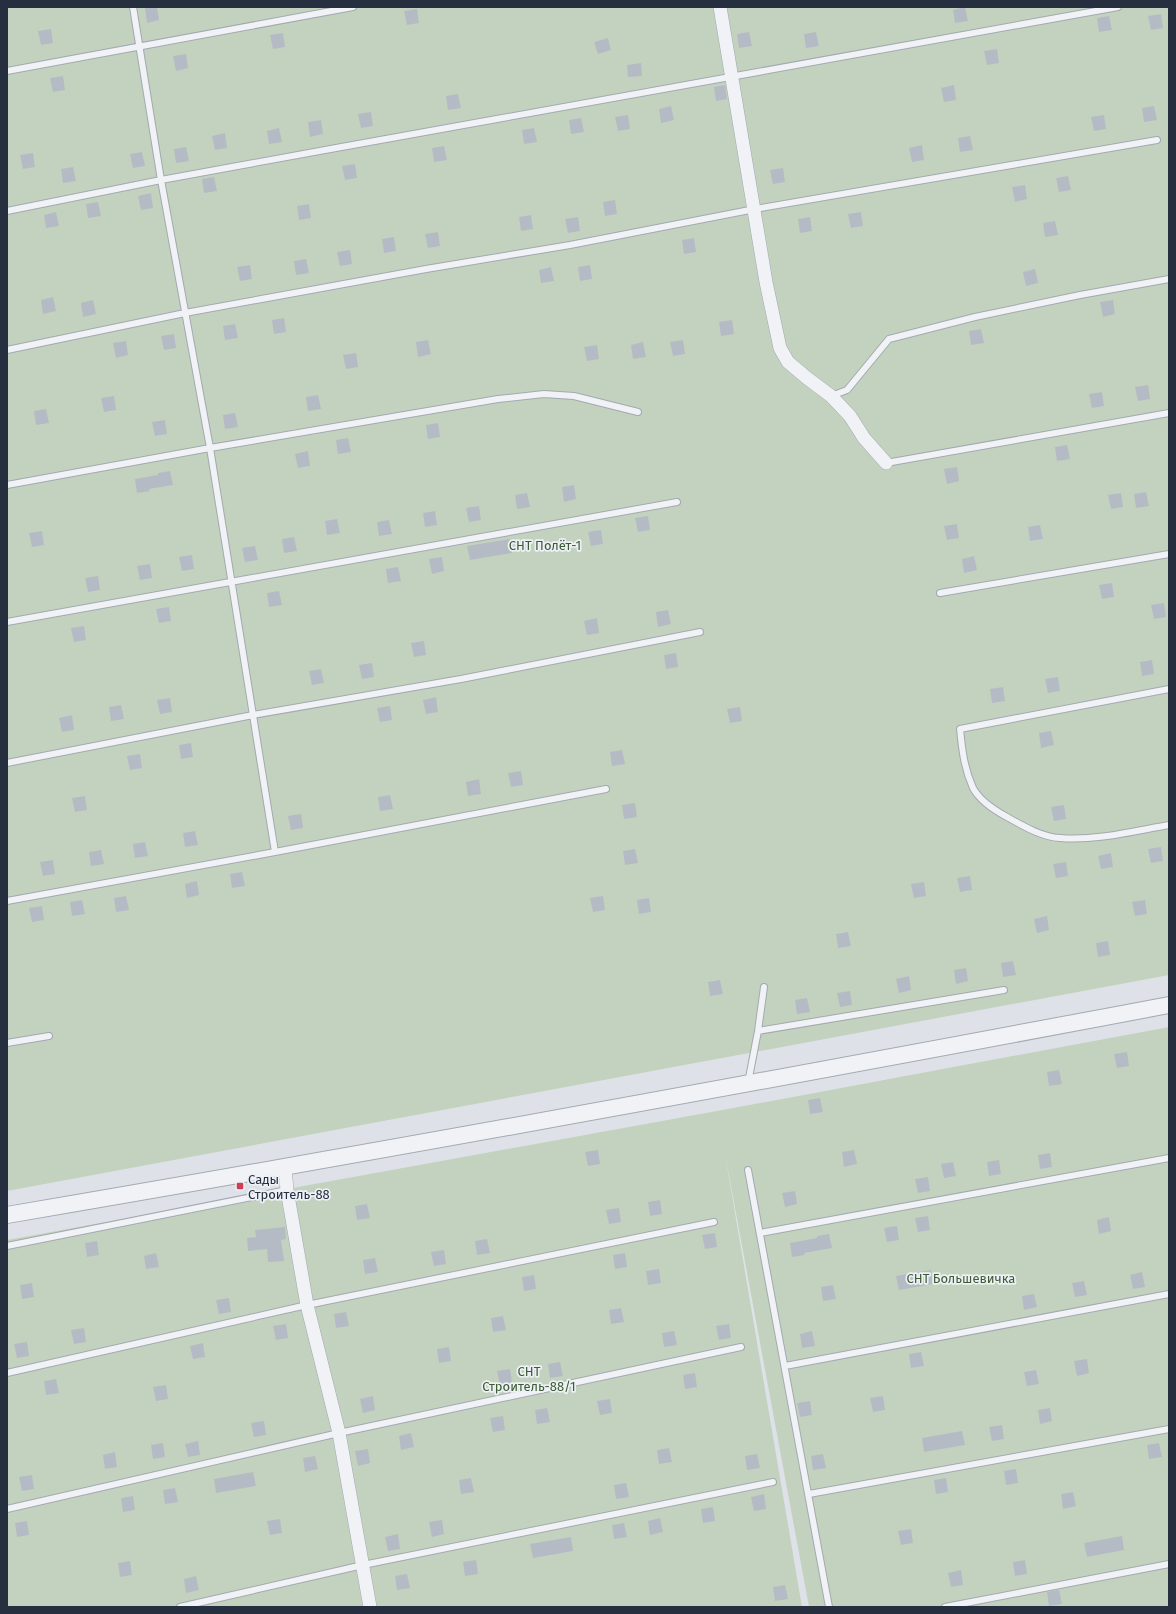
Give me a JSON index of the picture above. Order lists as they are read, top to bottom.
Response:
{
  "parks": ["СНТ Полёт-1", "СНТ Большевичка", "СНТ Строитель-88/1"],
  "places": {
    "transit": ["Сады Строитель-88"]
  }
}
